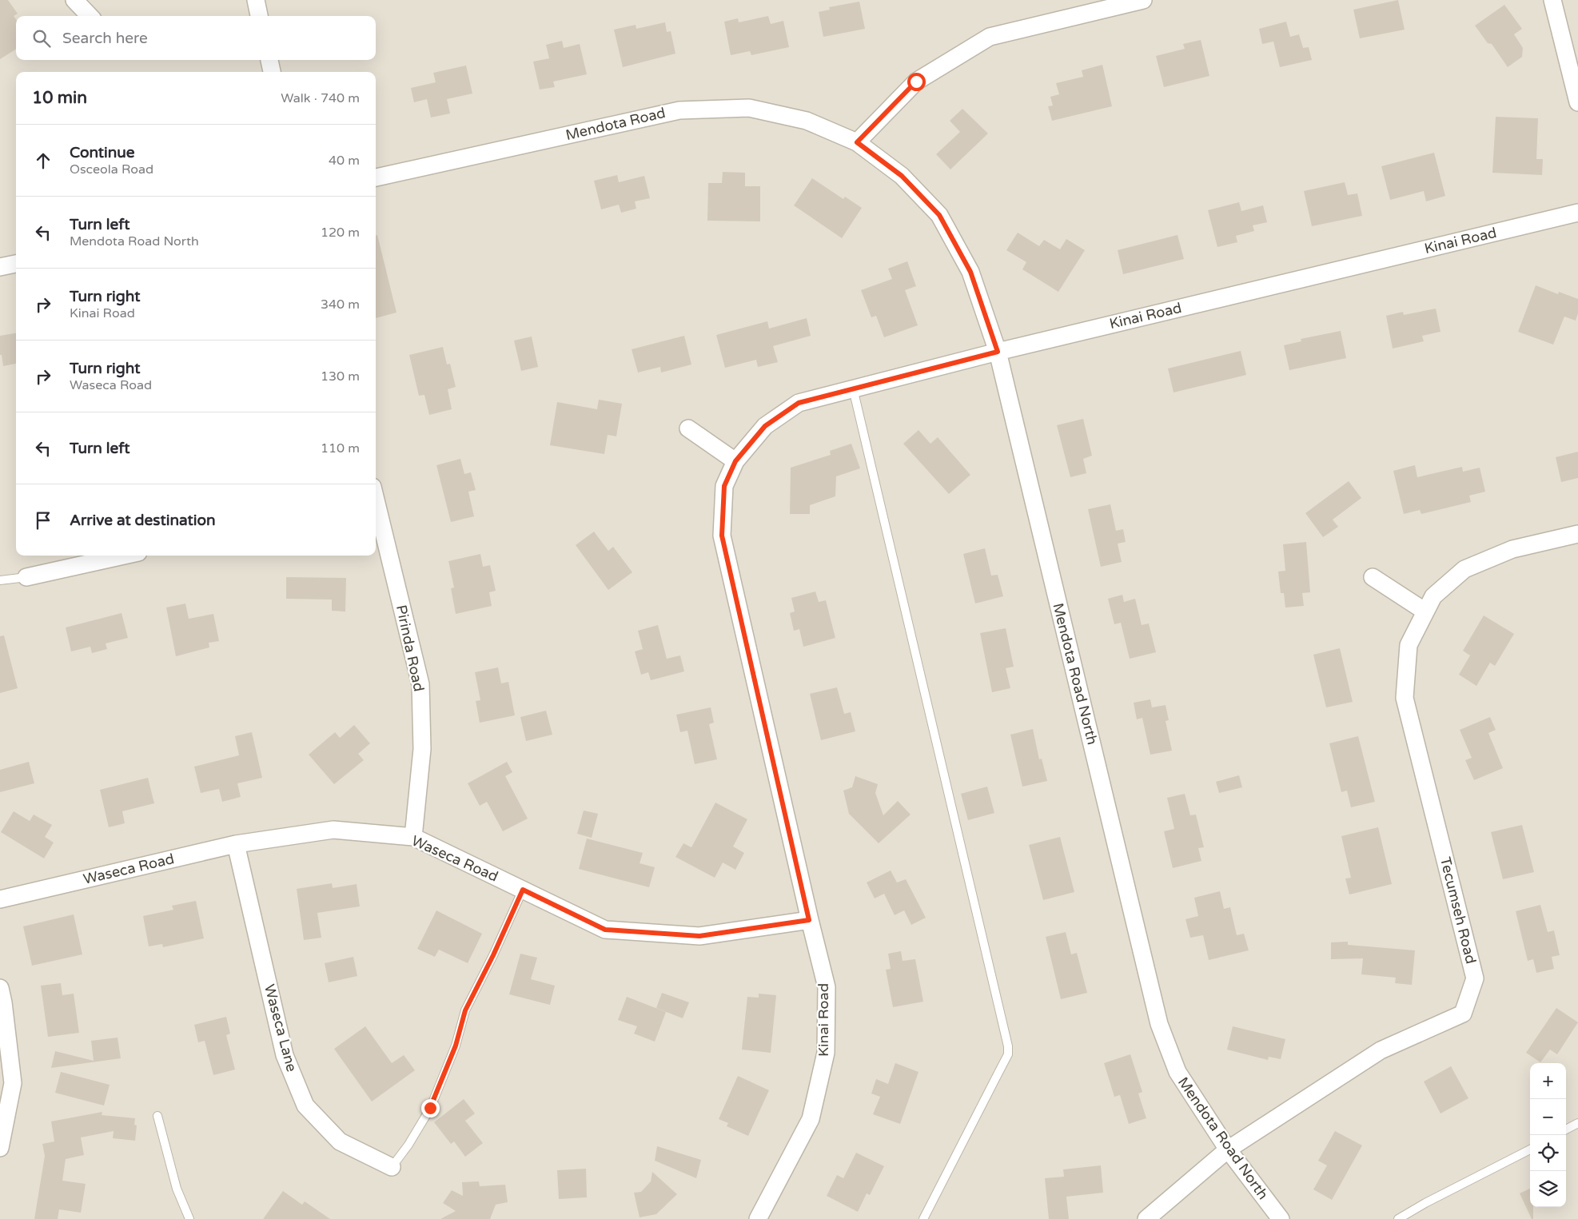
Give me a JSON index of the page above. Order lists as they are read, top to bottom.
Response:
{
  "streets": {
    "street": [
      "Mendota Road",
      "Kinai Road",
      "Pirinda Road",
      "Mendota Road North",
      "Waseca Road",
      "Tecumseh Road",
      "Waseca Lane"
    ]
  },
  "crossings": [
    ["Mendota Road", "Mendota Road North"],
    ["Kinai Road", "Mendota Road North"],
    ["Kinai Road", "Waseca Road"],
    ["Pirinda Road", "Waseca Road"],
    ["Mendota Road North", "Tecumseh Road"],
    ["Waseca Road", "Waseca Lane"]
  ],
  "page": {
    "search": "Search here",
    "heading": ["10 min", "Walk · 740 m"],
    "list": [
      ["Continue", "Osceola Road", "40 m"],
      ["Turn left", "Mendota Road North", "120 m"],
      ["Turn right", "Kinai Road", "340 m"],
      ["Turn right", "Waseca Road", "130 m"],
      ["Turn left", "110 m"],
      "Arrive at destination"
    ],
    "map_buttons": ["+", "−"]
  }
}
